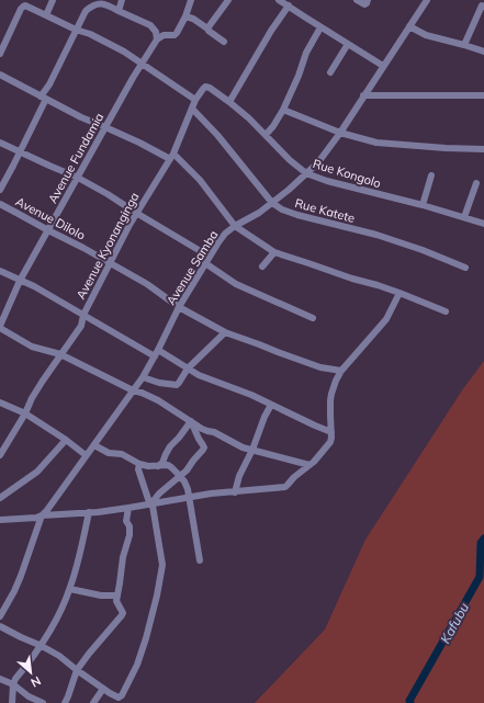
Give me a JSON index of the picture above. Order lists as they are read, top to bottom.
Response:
{
  "streets": {
    "street": [
      "Avenue Fundamia",
      "Rue Kongolo",
      "Rue Katete",
      "Avenue Dilolo",
      "Avenue Kyonanginga",
      "Avenue Samba"
    ]
  },
  "crossings": [
    ["Avenue Fundamia", "Avenue Dilolo"],
    ["Rue Kongolo", "Avenue Kyonanginga"],
    ["Rue Kongolo", "Avenue Samba"],
    ["Rue Katete", "Avenue Kyonanginga"],
    ["Rue Katete", "Avenue Samba"],
    ["Avenue Dilolo", "Avenue Kyonanginga"],
    ["Avenue Dilolo", "Avenue Samba"]
  ],
  "water": ["Kafubu"],
  "north": "bottom right"
}
